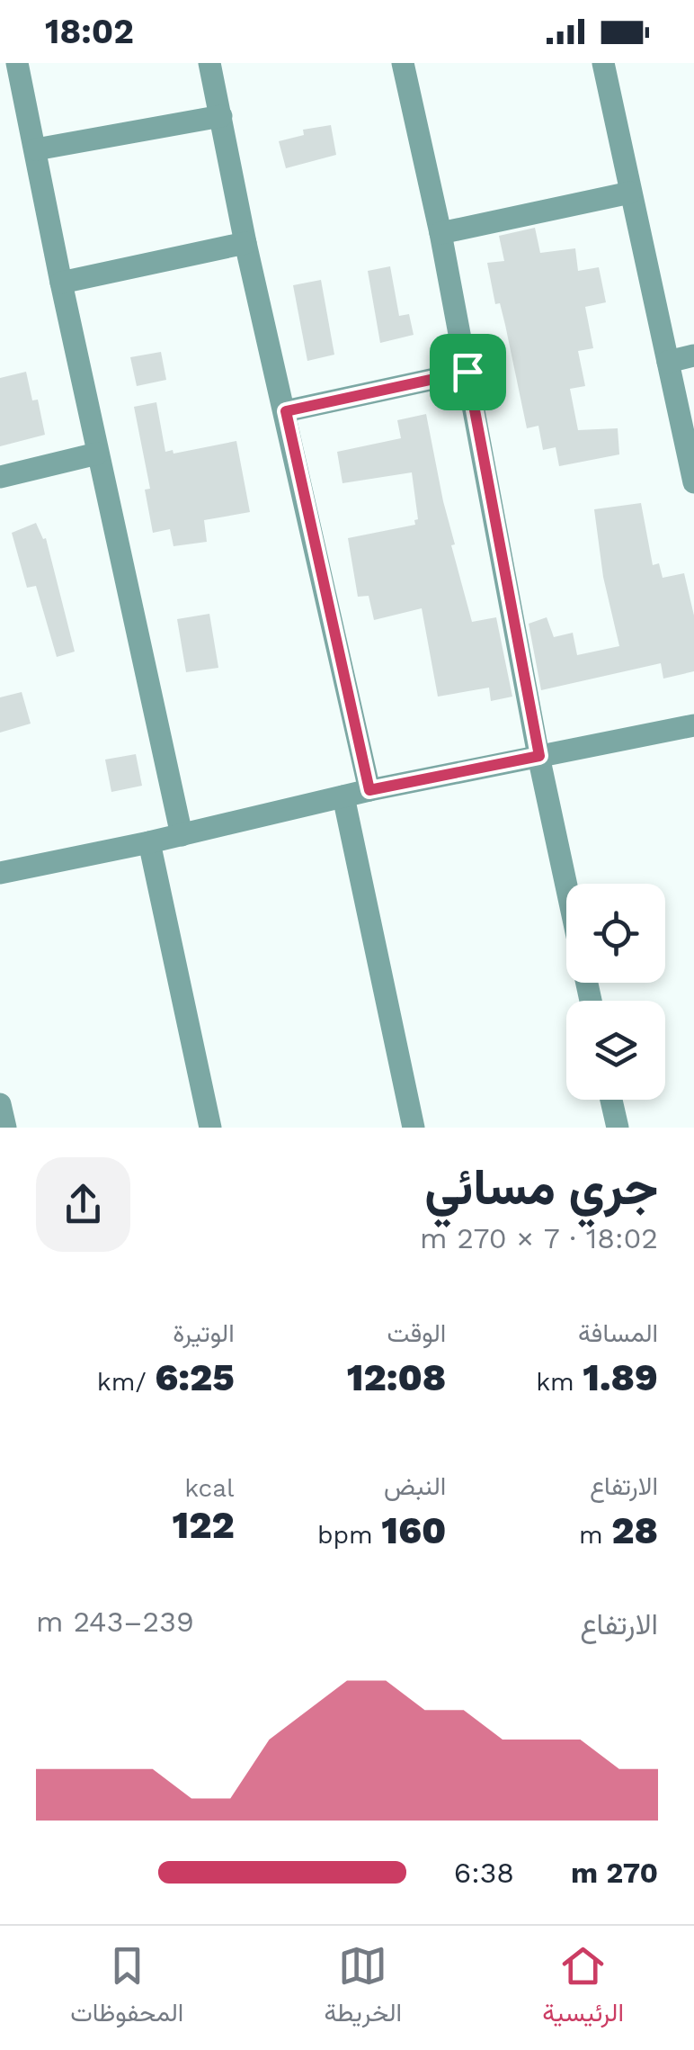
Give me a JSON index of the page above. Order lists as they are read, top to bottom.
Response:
{
  "page": {
    "status": "18:02",
    "heading": ["جري مسائي", "18:02 · 7 × 270 m"],
    "stats": [
      ["المسافة", "1.89 km"],
      ["الوقت", "12:08"],
      ["الوتيرة", "6:25 /km"],
      ["الارتفاع", "28 m"],
      ["النبض", "160 bpm"],
      ["kcal", "122"]
    ],
    "chart": ["الارتفاع", "239–243 m"],
    "list": [
      {
        "name": "270 m",
        "note": "6:38"
      }
    ],
    "tabs": ["الرئيسية", "الخريطة", "المحفوظات"]
  }
}
